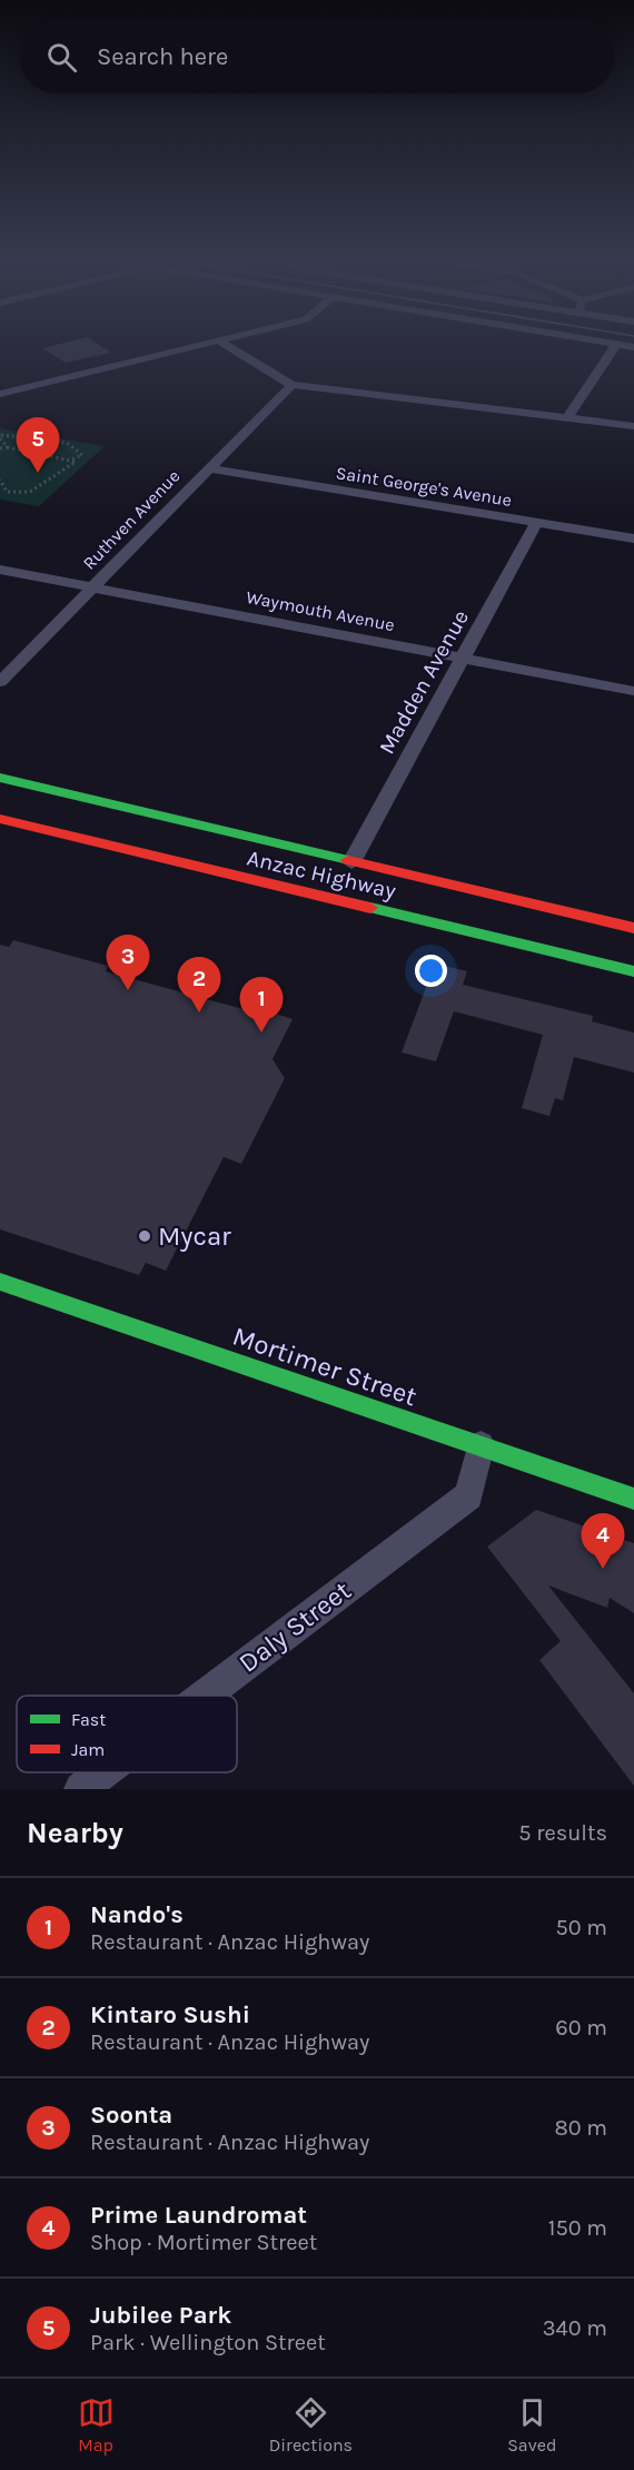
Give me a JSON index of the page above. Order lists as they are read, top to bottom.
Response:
{
  "streets": {
    "main road": ["Anzac Highway", "Mortimer Street"],
    "street": [
      "Saint George's Avenue",
      "Ruthven Avenue",
      "Waymouth Avenue",
      "Madden Avenue",
      "Daly Street"
    ]
  },
  "crossings": [
    ["Saint George's Avenue", "Ruthven Avenue"],
    ["Saint George's Avenue", "Madden Avenue"],
    ["Ruthven Avenue", "Waymouth Avenue"],
    ["Waymouth Avenue", "Madden Avenue"],
    ["Madden Avenue", "Anzac Highway"],
    ["Mortimer Street", "Daly Street"]
  ],
  "places": ["Mycar"],
  "legend": ["Fast", "Jam"],
  "page": {
    "search": "Search here",
    "pins": [
      "5",
      "3",
      "2",
      "1",
      "4"
    ],
    "heading": ["Nearby", "5 results"],
    "list": [
      {
        "mark": "1",
        "name": "Nando's",
        "note": "Restaurant · Anzac Highway",
        "value": "50 m"
      },
      {
        "mark": "2",
        "name": "Kintaro Sushi",
        "note": "Restaurant · Anzac Highway",
        "value": "60 m"
      },
      {
        "mark": "3",
        "name": "Soonta",
        "note": "Restaurant · Anzac Highway",
        "value": "80 m"
      },
      {
        "mark": "4",
        "name": "Prime Laundromat",
        "note": "Shop · Mortimer Street",
        "value": "150 m"
      },
      {
        "mark": "5",
        "name": "Jubilee Park",
        "note": "Park · Wellington Street",
        "value": "340 m"
      }
    ],
    "nav": ["Map", "Directions", "Saved"]
  }
}
